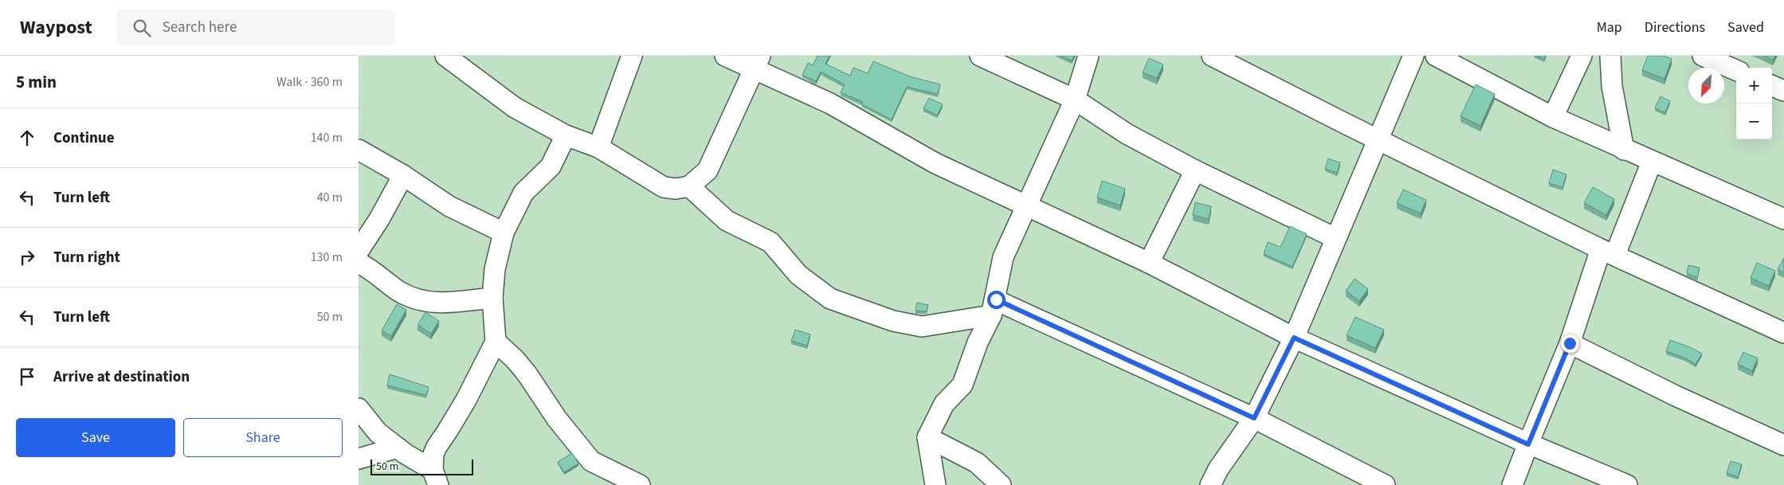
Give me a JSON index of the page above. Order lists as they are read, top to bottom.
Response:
{
  "scale_bar": "50 m",
  "north": "bottom left",
  "page": {
    "header": "Waypost",
    "search": "Search here",
    "nav": ["Map", "Directions", "Saved"],
    "heading": ["5 min", "Walk · 360 m"],
    "map_buttons": ["+", "−"],
    "list": [
      ["Continue", "140 m"],
      ["Turn left", "40 m"],
      ["Turn right", "130 m"],
      ["Turn left", "50 m"],
      "Arrive at destination"
    ],
    "buttons": ["Save", "Share"],
    "scale": "50 m"
  }
}
